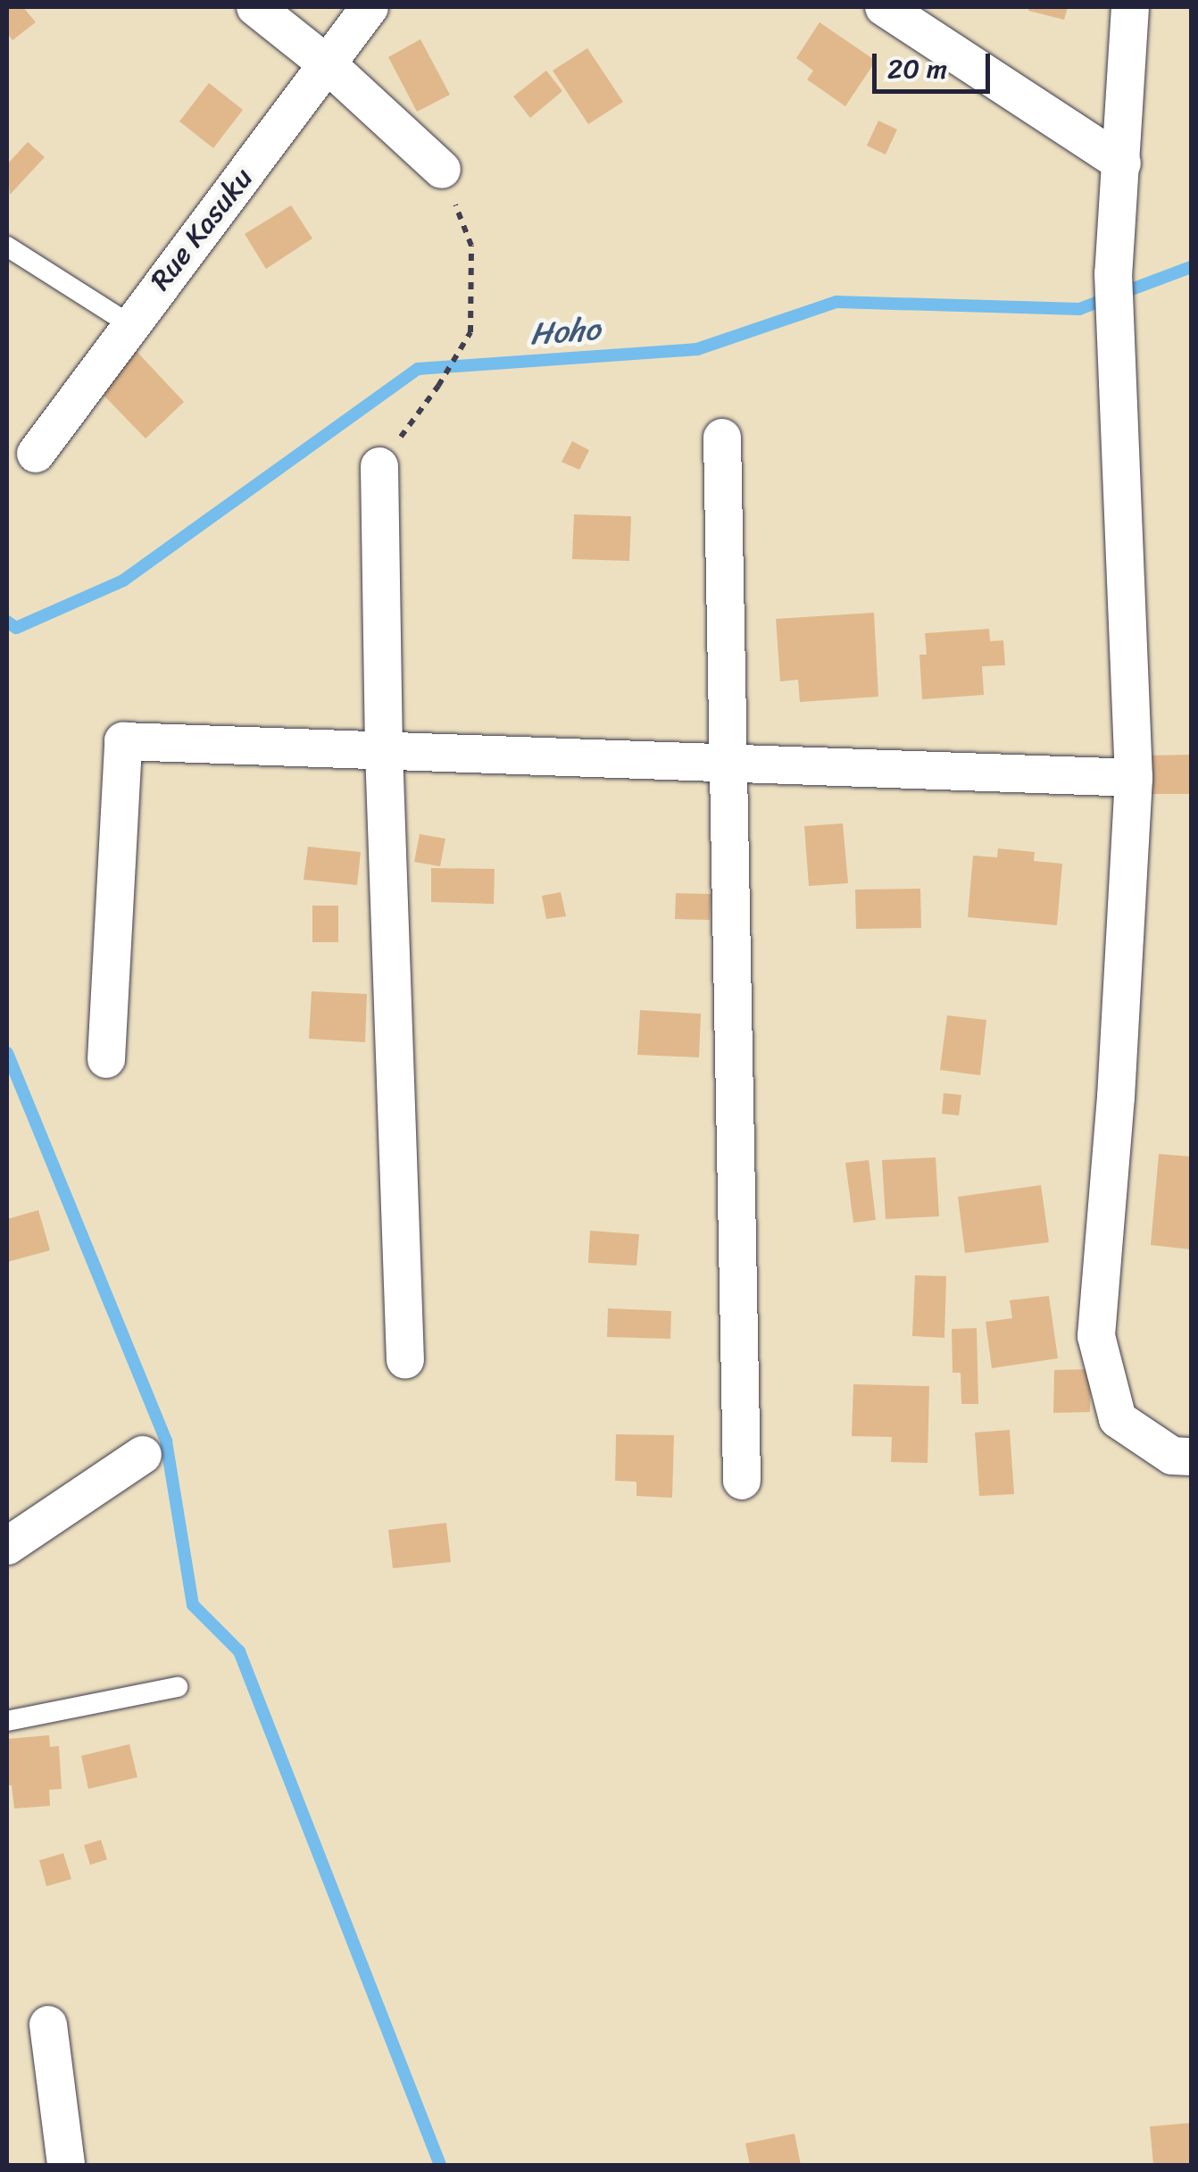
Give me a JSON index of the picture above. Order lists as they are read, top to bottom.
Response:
{
  "streets": {
    "street": ["Rue Kasuku"]
  },
  "water": ["Hoho"],
  "scale_bar": "20 m"
}
